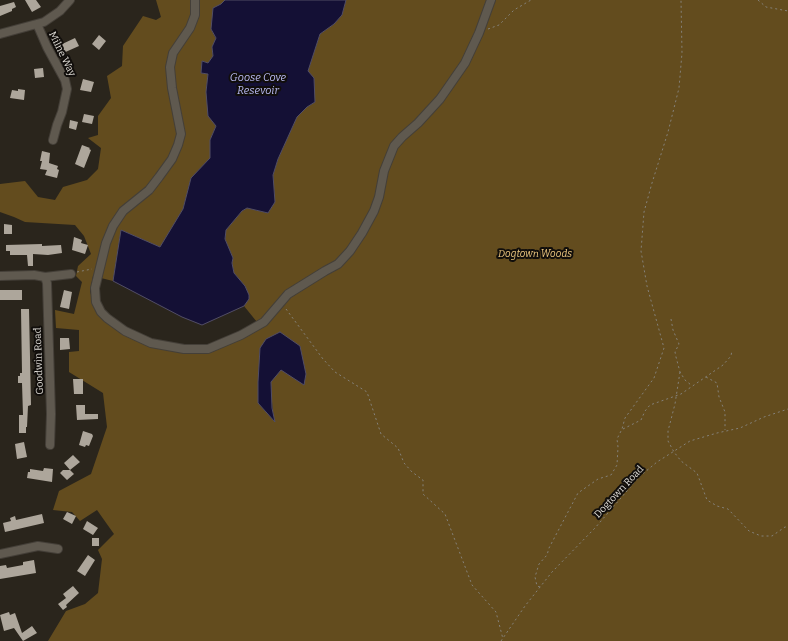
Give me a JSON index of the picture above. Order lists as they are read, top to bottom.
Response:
{
  "streets": {
    "street": ["Milne Way", "Goodwin Road"],
    "path": ["Dogtown Road"]
  },
  "water": ["Goose Cove Resevoir"],
  "parks": ["Dogtown Woods"]
}
